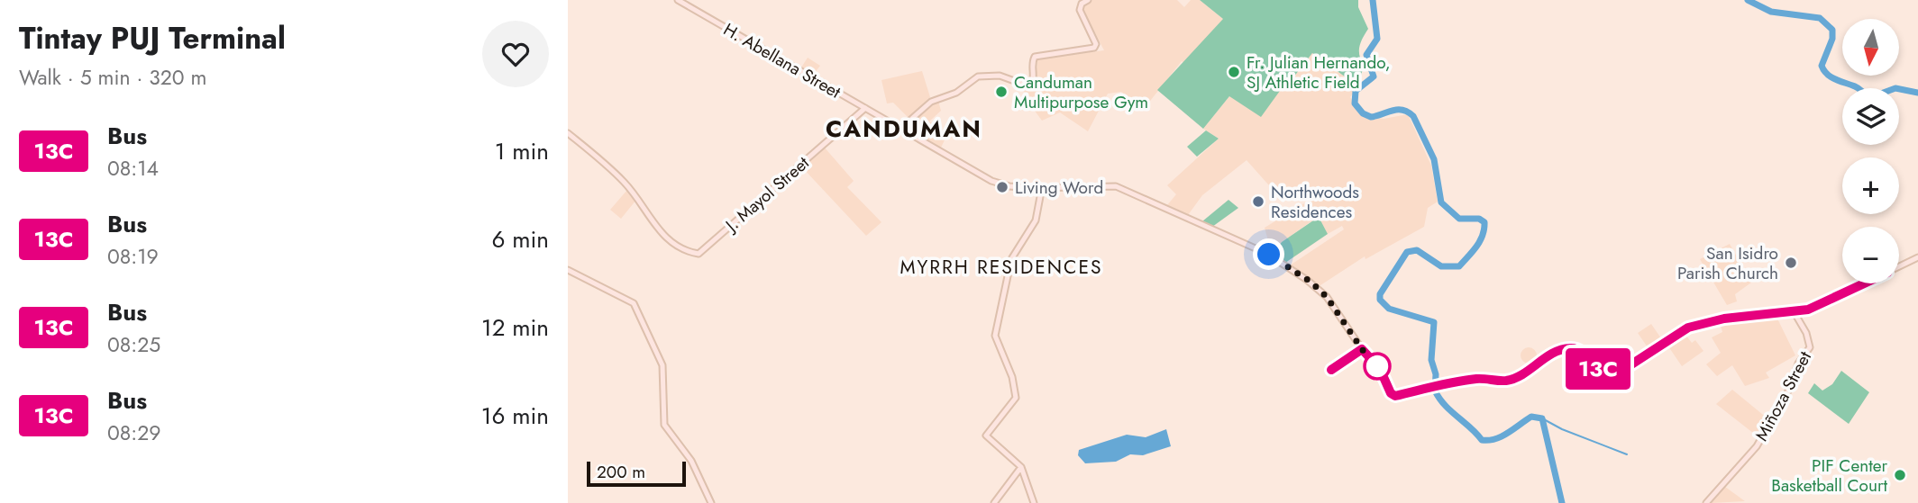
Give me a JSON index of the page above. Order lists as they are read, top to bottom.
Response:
{
  "streets": {
    "main road": ["H. Abellana Street", "J. Mayol Street", "Miñoza Street"]
  },
  "crossings": [
    ["H. Abellana Street", "J. Mayol Street"],
    ["H. Abellana Street", "Miñoza Street"]
  ],
  "districts": ["CANDUMAN", "MYRRH RESIDENCES"],
  "places": [
    "Fr. Julian Hernando, SJ Athletic Field",
    "Canduman Multipurpose Gym",
    "Living Word",
    "Northwoods Residences",
    "San Isidro Parish Church",
    "PIF Center Basketball Court"
  ],
  "lines": ["bus line 13C"],
  "scale_bar": "200 m",
  "north": "bottom",
  "page": {
    "heading": ["Tintay PUJ Terminal", "Walk · 5 min · 320 m"],
    "on_map": "13C",
    "map_buttons": ["+", "−"],
    "list": [
      {
        "mark": "13C",
        "name": "Bus",
        "note": "08:14",
        "value": "1 min"
      },
      {
        "mark": "13C",
        "name": "Bus",
        "note": "08:19",
        "value": "6 min"
      },
      {
        "mark": "13C",
        "name": "Bus",
        "note": "08:25",
        "value": "12 min"
      },
      {
        "mark": "13C",
        "name": "Bus",
        "note": "08:29",
        "value": "16 min"
      }
    ],
    "scale": "200 m"
  }
}
